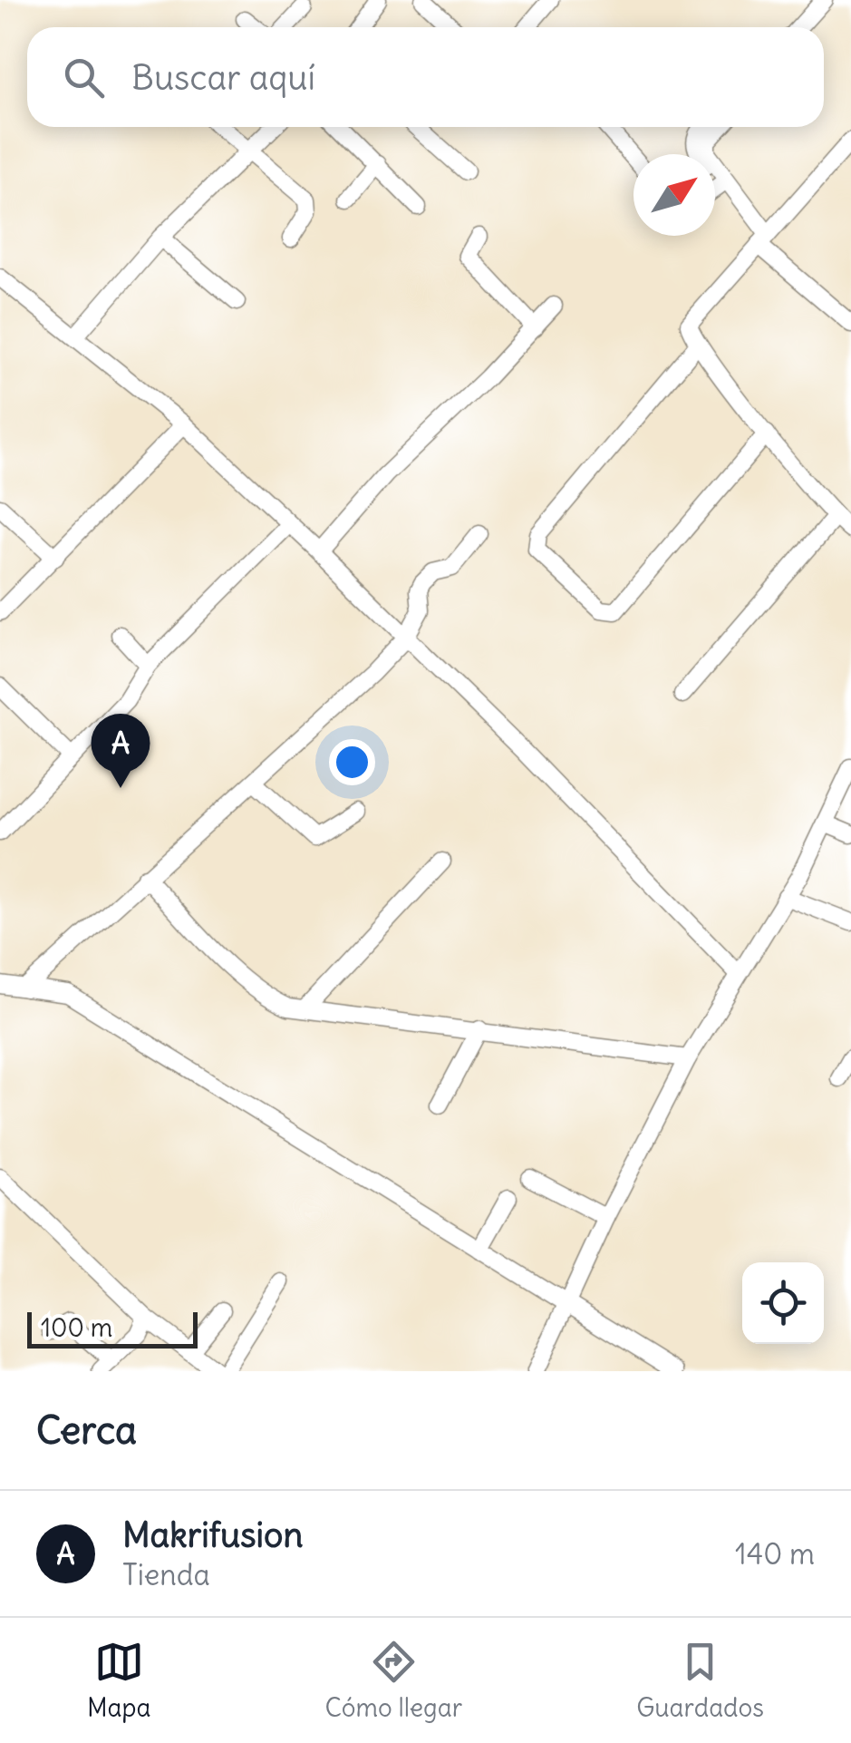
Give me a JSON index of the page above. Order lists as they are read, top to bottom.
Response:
{
  "scale_bar": "100 m",
  "north": "top right",
  "page": {
    "search": "Buscar aquí",
    "pins": "A",
    "scale": "100 m",
    "heading": "Cerca",
    "list": [
      {
        "mark": "A",
        "name": "Makrifusion",
        "note": "Tienda",
        "value": "140 m"
      }
    ],
    "nav": ["Mapa", "Cómo llegar", "Guardados"]
  }
}
